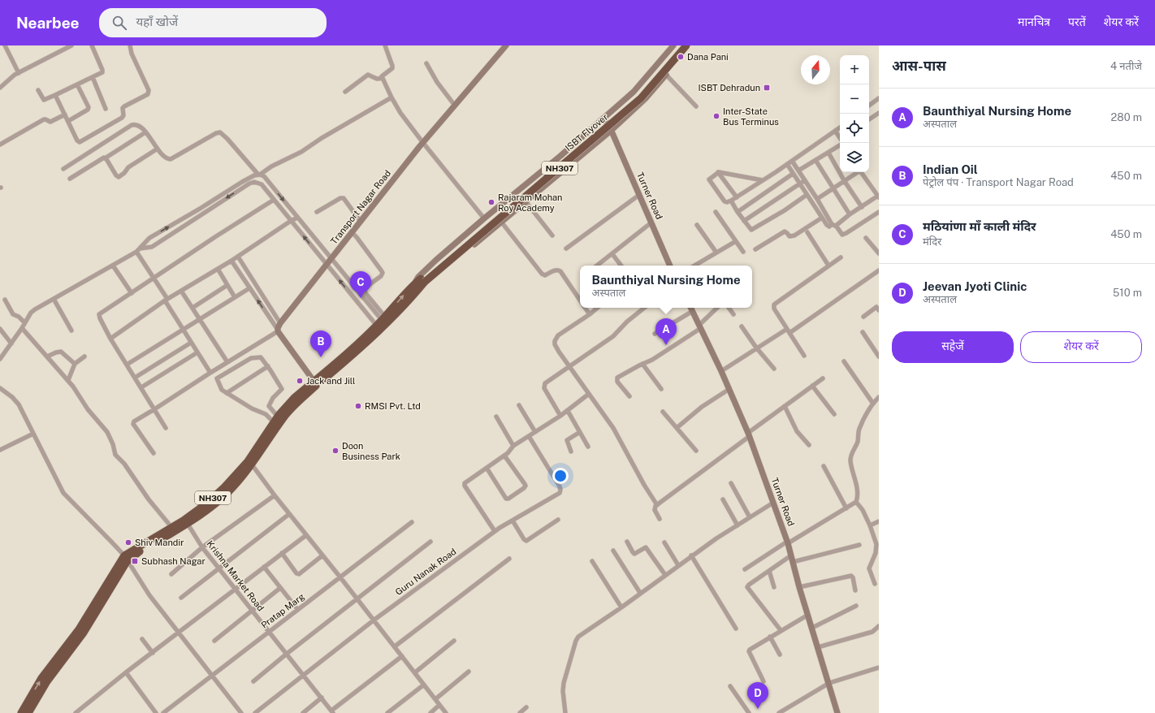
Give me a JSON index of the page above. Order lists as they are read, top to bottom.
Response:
{
  "streets": {
    "highway": ["ISBT Flyover", "NH307"],
    "main road": ["Turner Road", "Transport Nagar Road"],
    "street": ["Guru Nanak Road", "Krishna Market Road", "Pratap Marg"]
  },
  "crossings": [
    ["ISBT Flyover", "NH307"],
    ["NH307", "Krishna Market Road"],
    ["Guru Nanak Road", "Krishna Market Road"],
    ["Krishna Market Road", "Pratap Marg"]
  ],
  "places": {
    "other": [
      "Dana Pani",
      "Inter-State Bus Terminus",
      "Rajaram Mohan Roy Academy",
      "Jack and Jill",
      "RMSI Pvt. Ltd",
      "Doon Business Park",
      "Shiv Mandir"
    ],
    "transit": ["ISBT Dehradun", "Subhash Nagar"]
  },
  "north": "top",
  "page": {
    "header": "Nearbee",
    "search": "यहाँ खोजें",
    "nav": ["मानचित्र", "परतें", "शेयर करें"],
    "heading": ["आस-पास", "4 नतीजे"],
    "map_buttons": ["+", "−"],
    "list": [
      {
        "mark": "A",
        "name": "Baunthiyal Nursing Home",
        "note": "अस्पताल",
        "value": "280 m"
      },
      {
        "mark": "B",
        "name": "Indian Oil",
        "note": "पेट्रोल पंप · Transport Nagar Road",
        "value": "450 m"
      },
      {
        "mark": "C",
        "name": "मठियांणा माँ काली मंदिर",
        "note": "मंदिर",
        "value": "450 m"
      },
      {
        "mark": "D",
        "name": "Jeevan Jyoti Clinic",
        "note": "अस्पताल",
        "value": "510 m"
      }
    ],
    "popup": ["Baunthiyal Nursing Home", "अस्पताल"],
    "pins": [
      "C",
      "A",
      "B",
      "D"
    ],
    "buttons": ["सहेजें", "शेयर करें"]
  }
}
